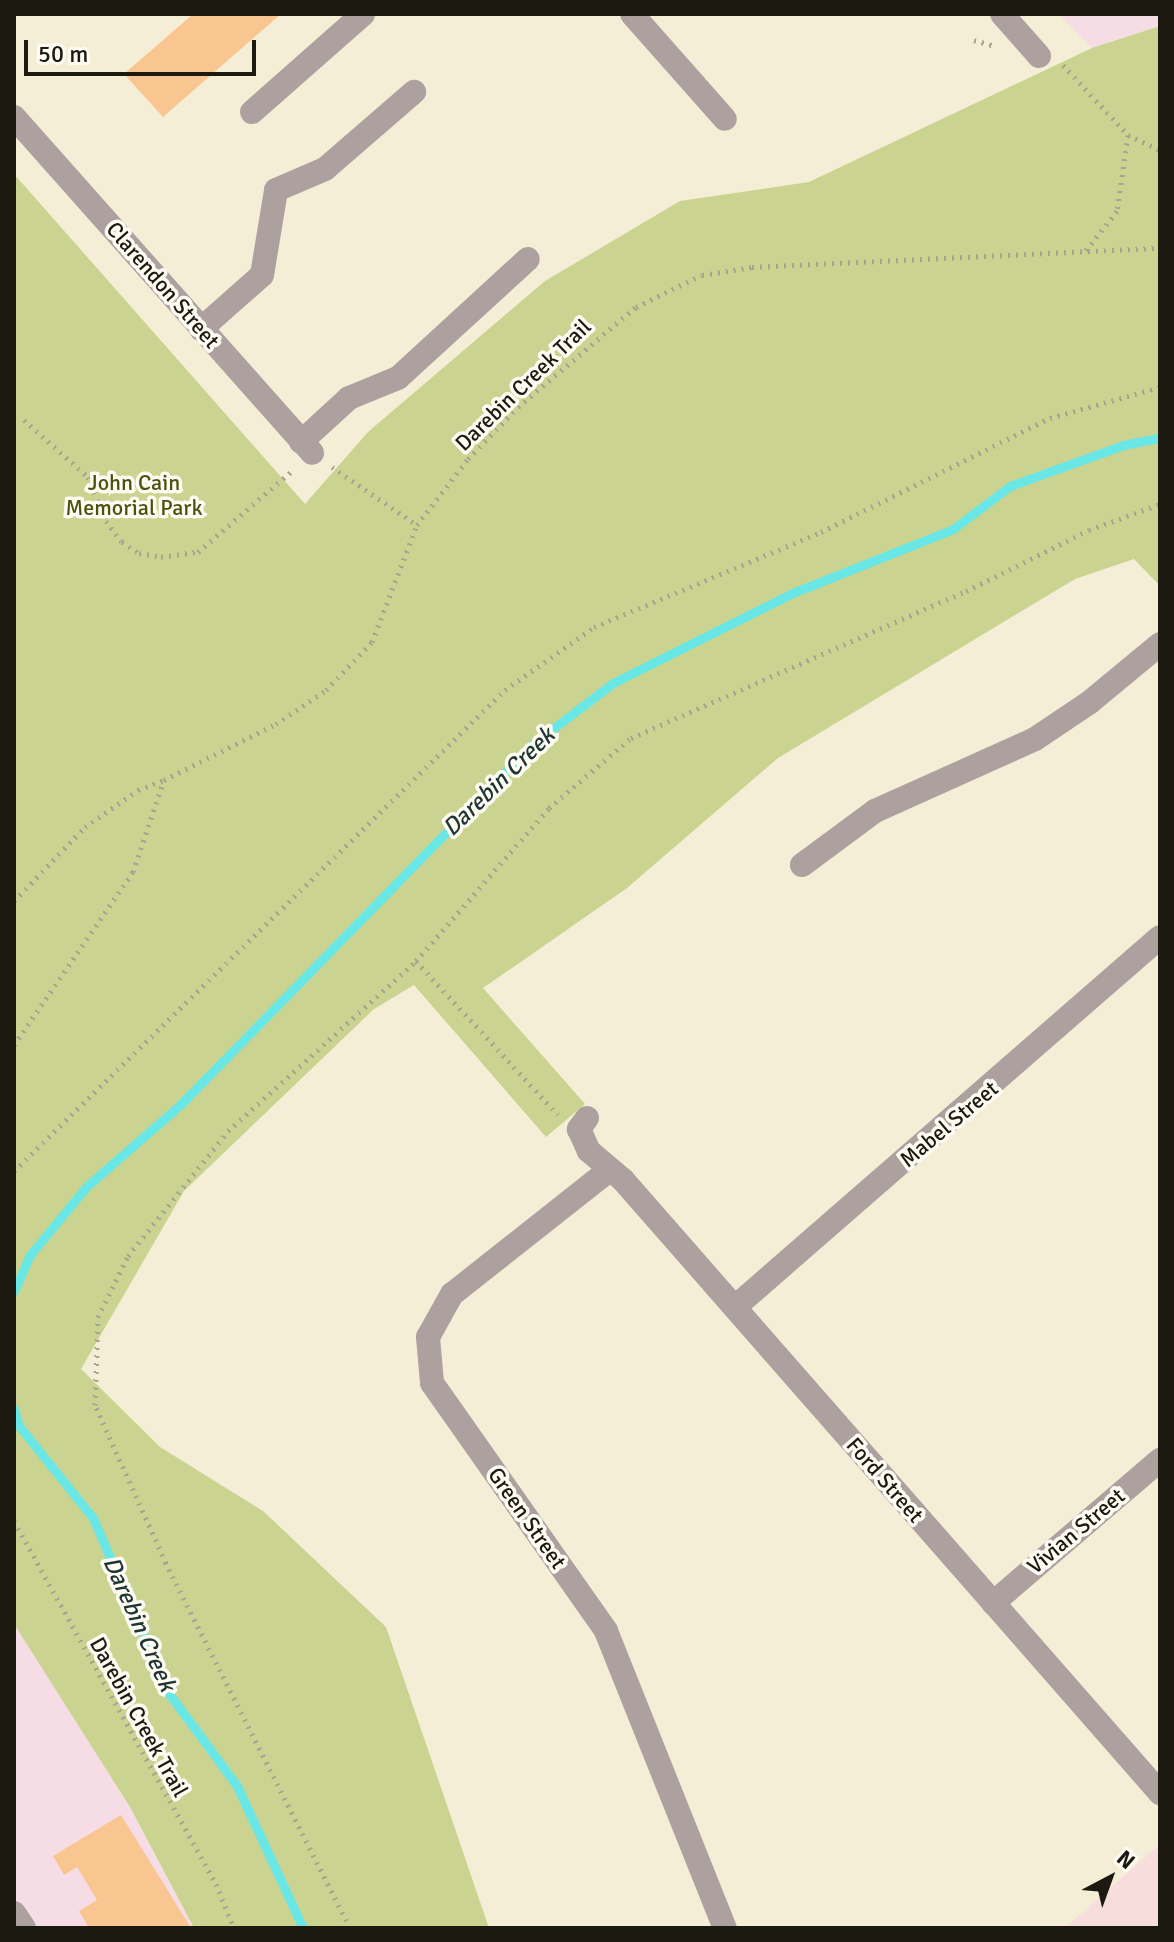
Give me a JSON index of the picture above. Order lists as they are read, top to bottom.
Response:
{
  "streets": {
    "street": [
      "Clarendon Street",
      "Mabel Street",
      "Ford Street",
      "Green Street",
      "Vivian Street"
    ],
    "path": ["Darebin Creek Trail"]
  },
  "crossings": [
    ["Mabel Street", "Ford Street"],
    ["Ford Street", "Green Street"],
    ["Ford Street", "Vivian Street"]
  ],
  "water": ["Darebin Creek"],
  "parks": ["John Cain Memorial Park"],
  "scale_bar": "50 m",
  "north": "top right"
}
